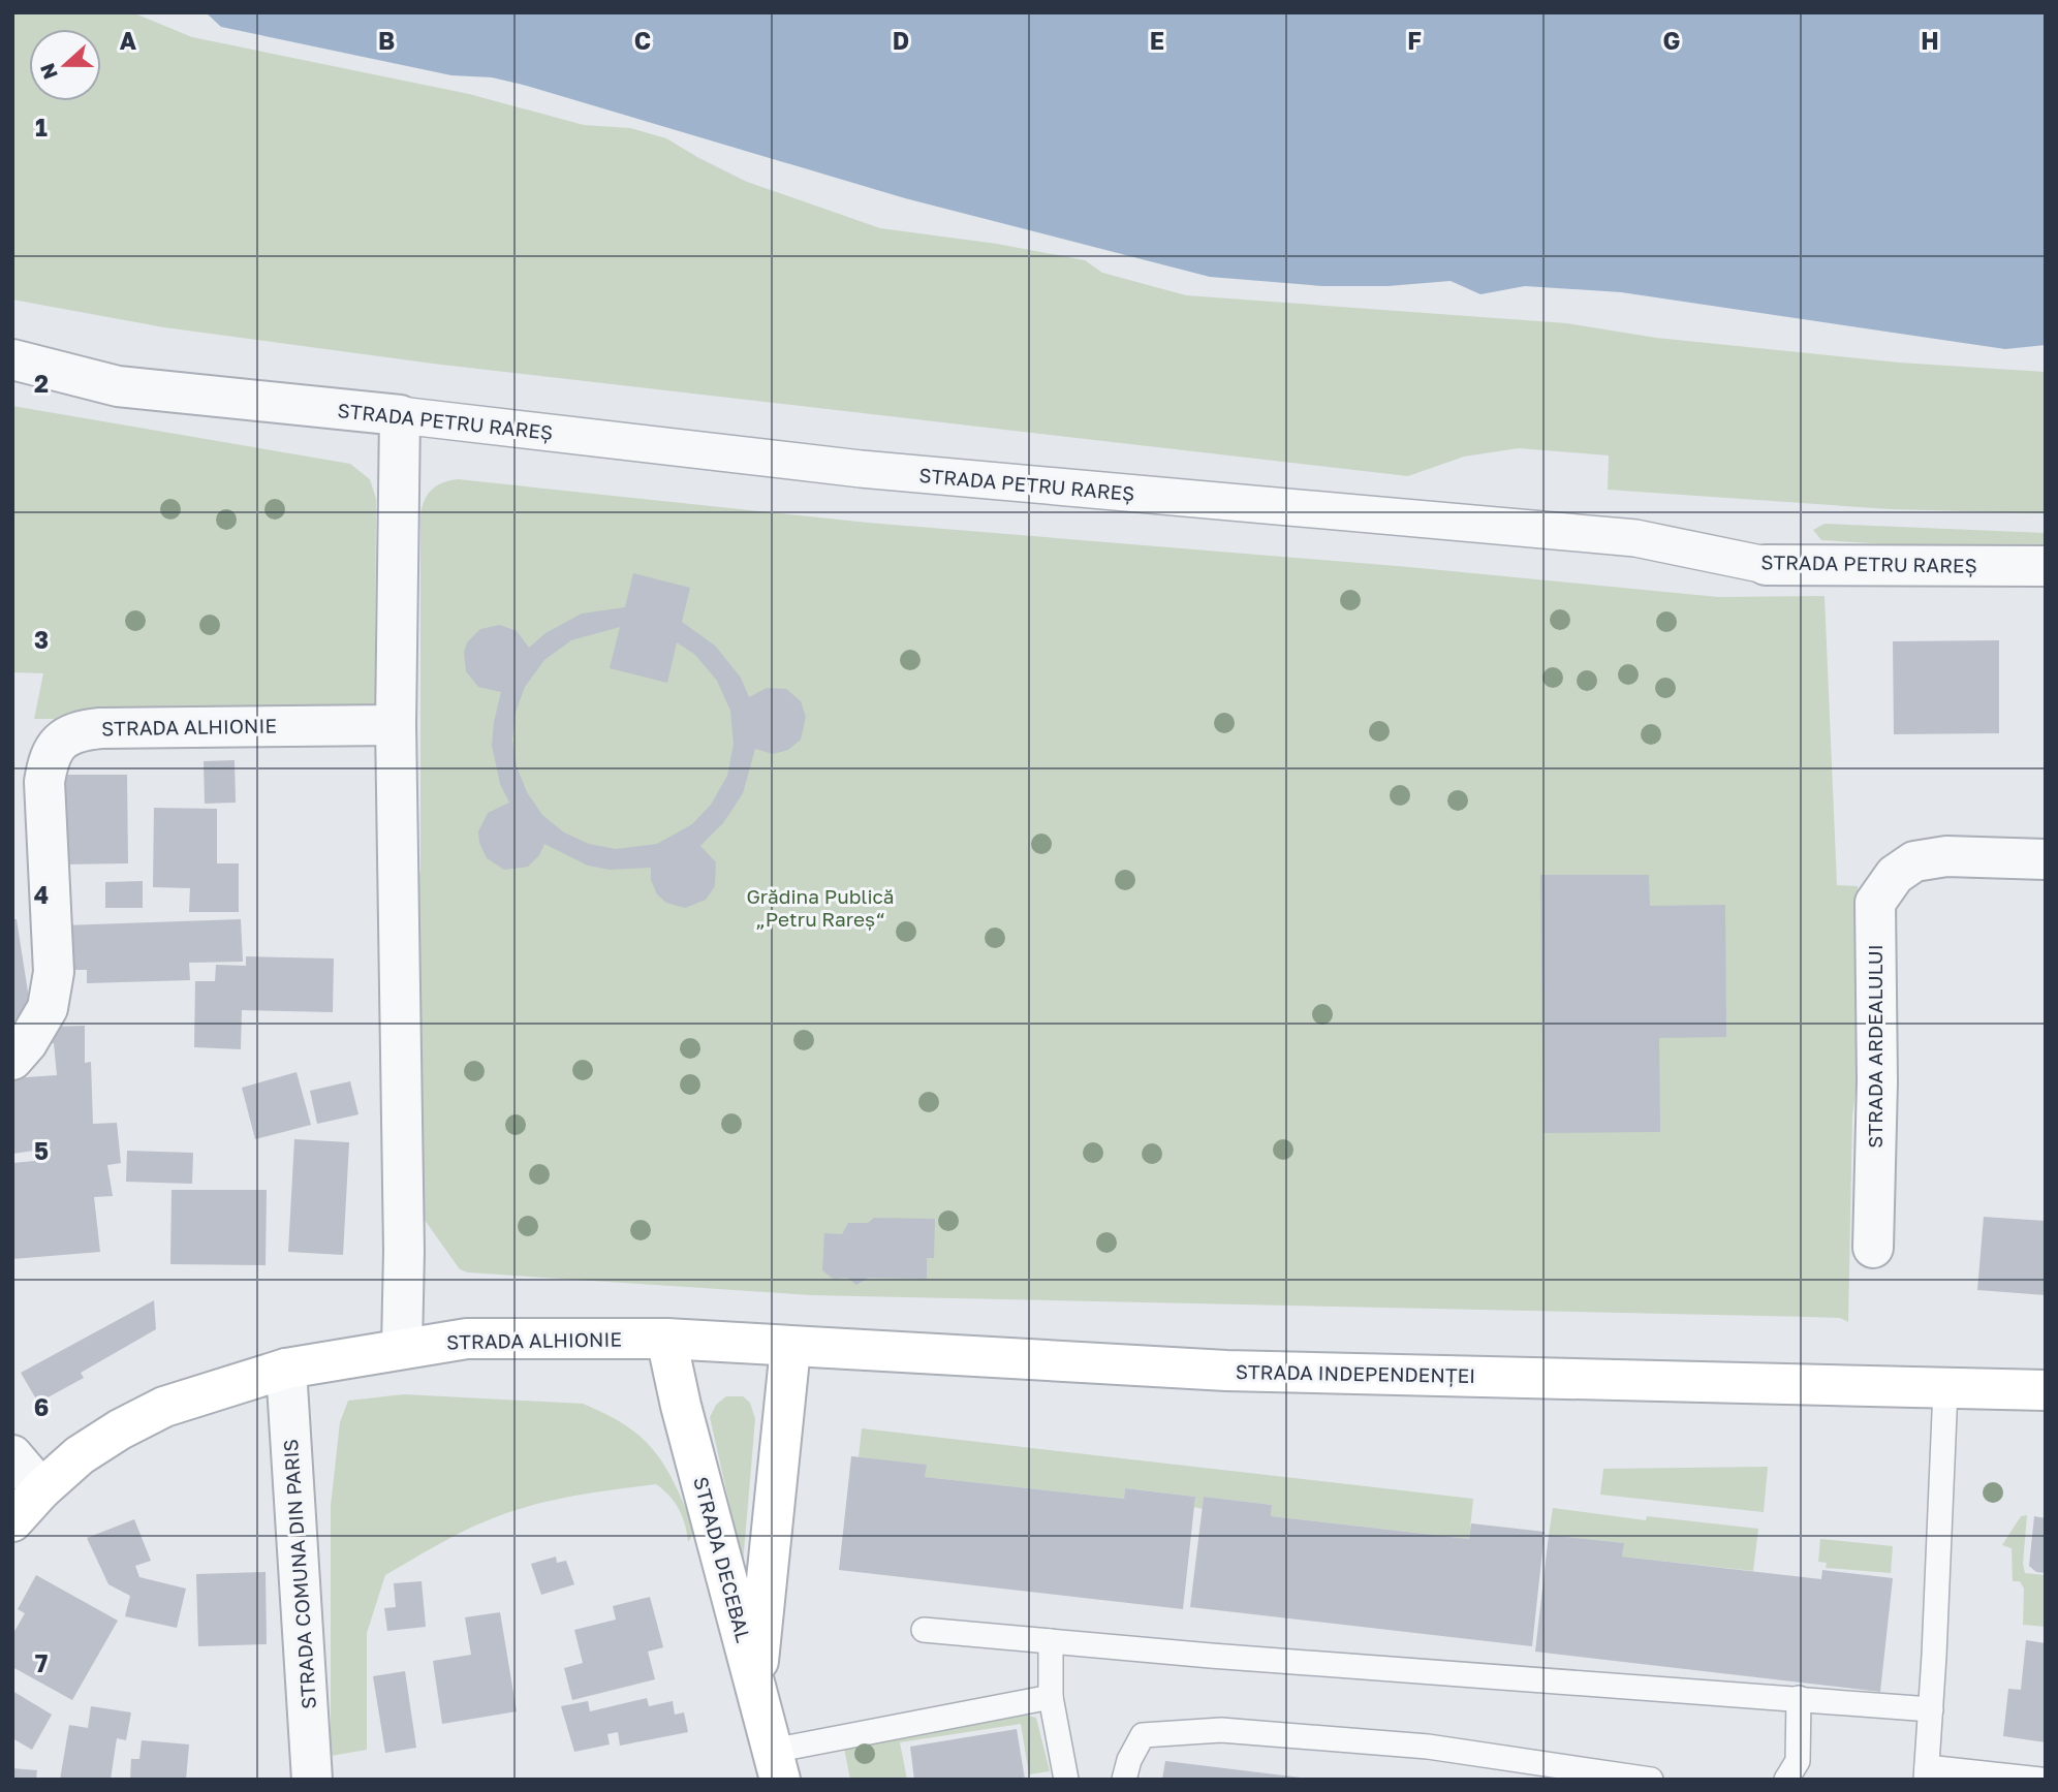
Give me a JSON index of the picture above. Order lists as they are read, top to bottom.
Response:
{
  "streets": {
    "main road": ["STRADA ALHIONIE", "STRADA INDEPENDENȚEI", "STRADA DECEBAL"],
    "street": ["STRADA PETRU RAREȘ", "STRADA ARDEALULUI", "STRADA COMUNA DIN PARIS"]
  },
  "crossings": [
    ["STRADA ALHIONIE", "STRADA INDEPENDENȚEI"],
    ["STRADA ALHIONIE", "STRADA DECEBAL"],
    ["STRADA ALHIONIE", "STRADA COMUNA DIN PARIS"],
    ["STRADA INDEPENDENȚEI", "STRADA DECEBAL"]
  ],
  "parks": ["Grădina Publică „Petru Rareș“"],
  "north": "left",
  "grid": {
    "columns": [
      "A",
      "B",
      "C",
      "D",
      "E",
      "F",
      "G",
      "H"
    ],
    "rows": [
      "1",
      "2",
      "3",
      "4",
      "5",
      "6",
      "7"
    ]
  }
}
